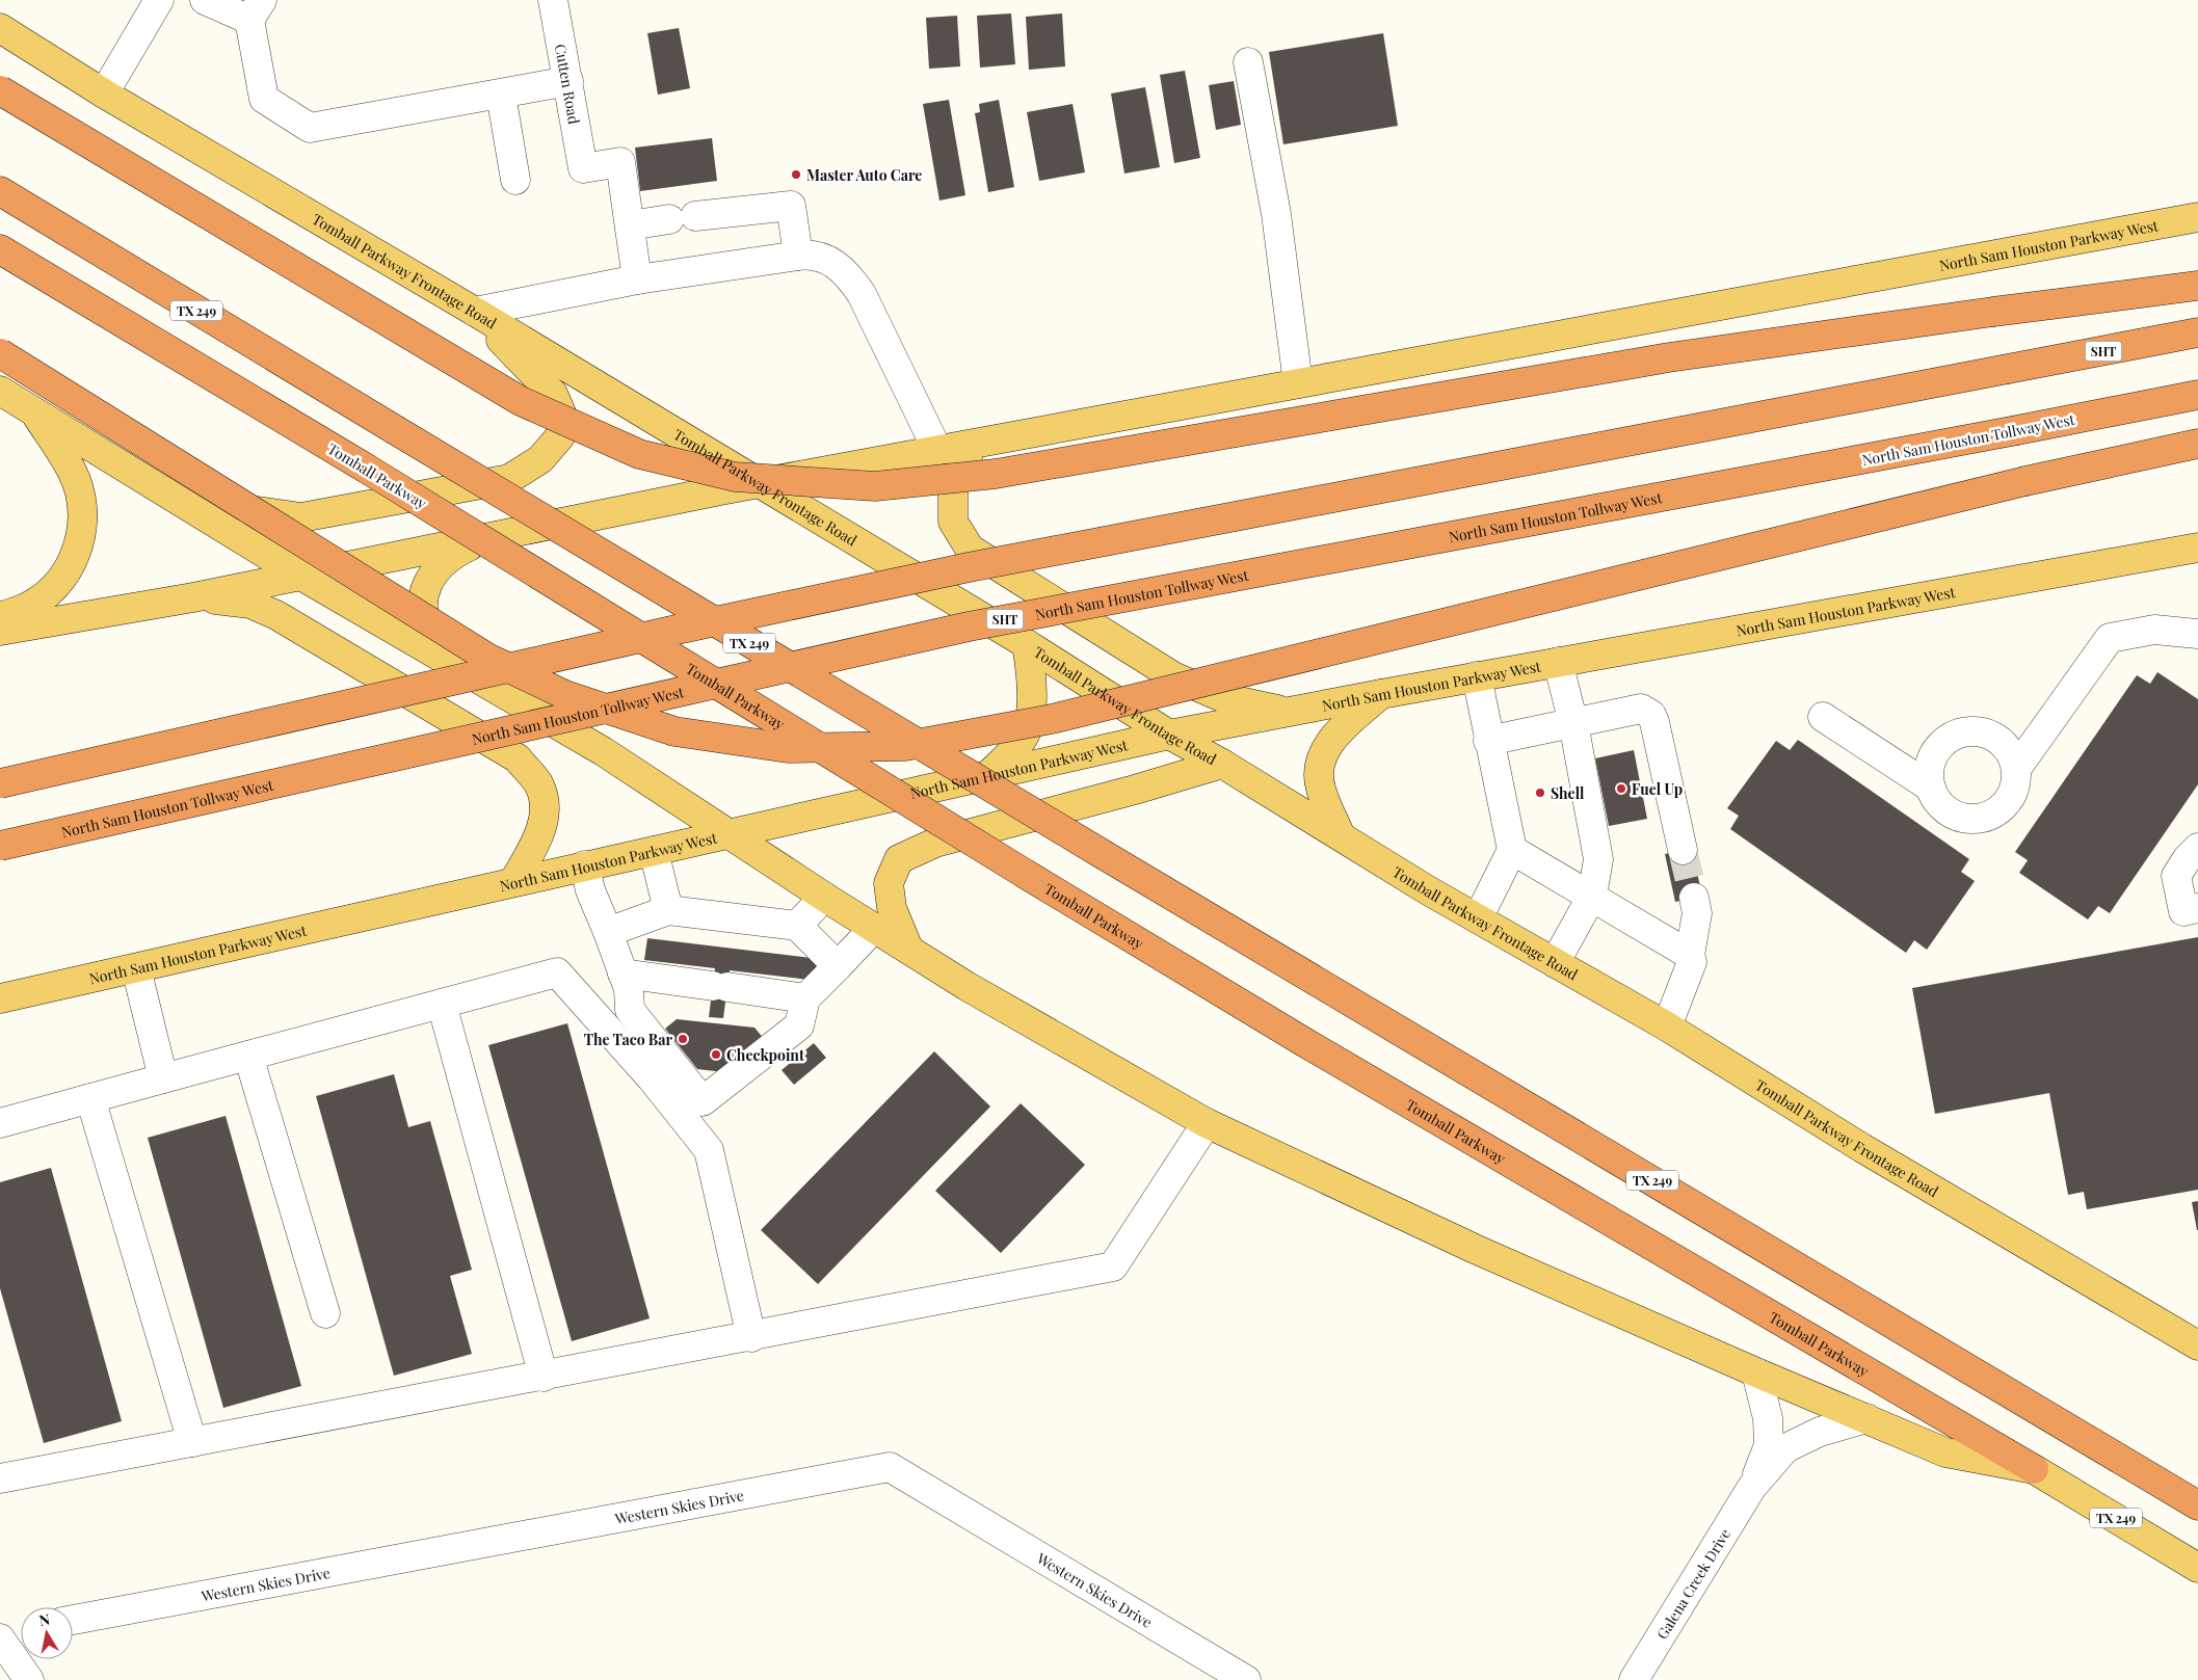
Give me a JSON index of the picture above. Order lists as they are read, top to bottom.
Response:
{
  "streets": {
    "highway": [
      "TX 249",
      "SHT",
      "North Sam Houston Tollway West",
      "Tomball Parkway"
    ],
    "main road": ["North Sam Houston Parkway West", "Tomball Parkway Frontage Road"],
    "street": ["Cutten Road", "Western Skies Drive", "Galena Creek Drive"]
  },
  "crossings": [
    ["North Sam Houston Parkway West", "Tomball Parkway Frontage Road"]
  ],
  "places": [
    "Master Auto Care",
    "Fuel Up",
    "Shell",
    "The Taco Bar",
    "Checkpoint"
  ],
  "north": "top"
}
